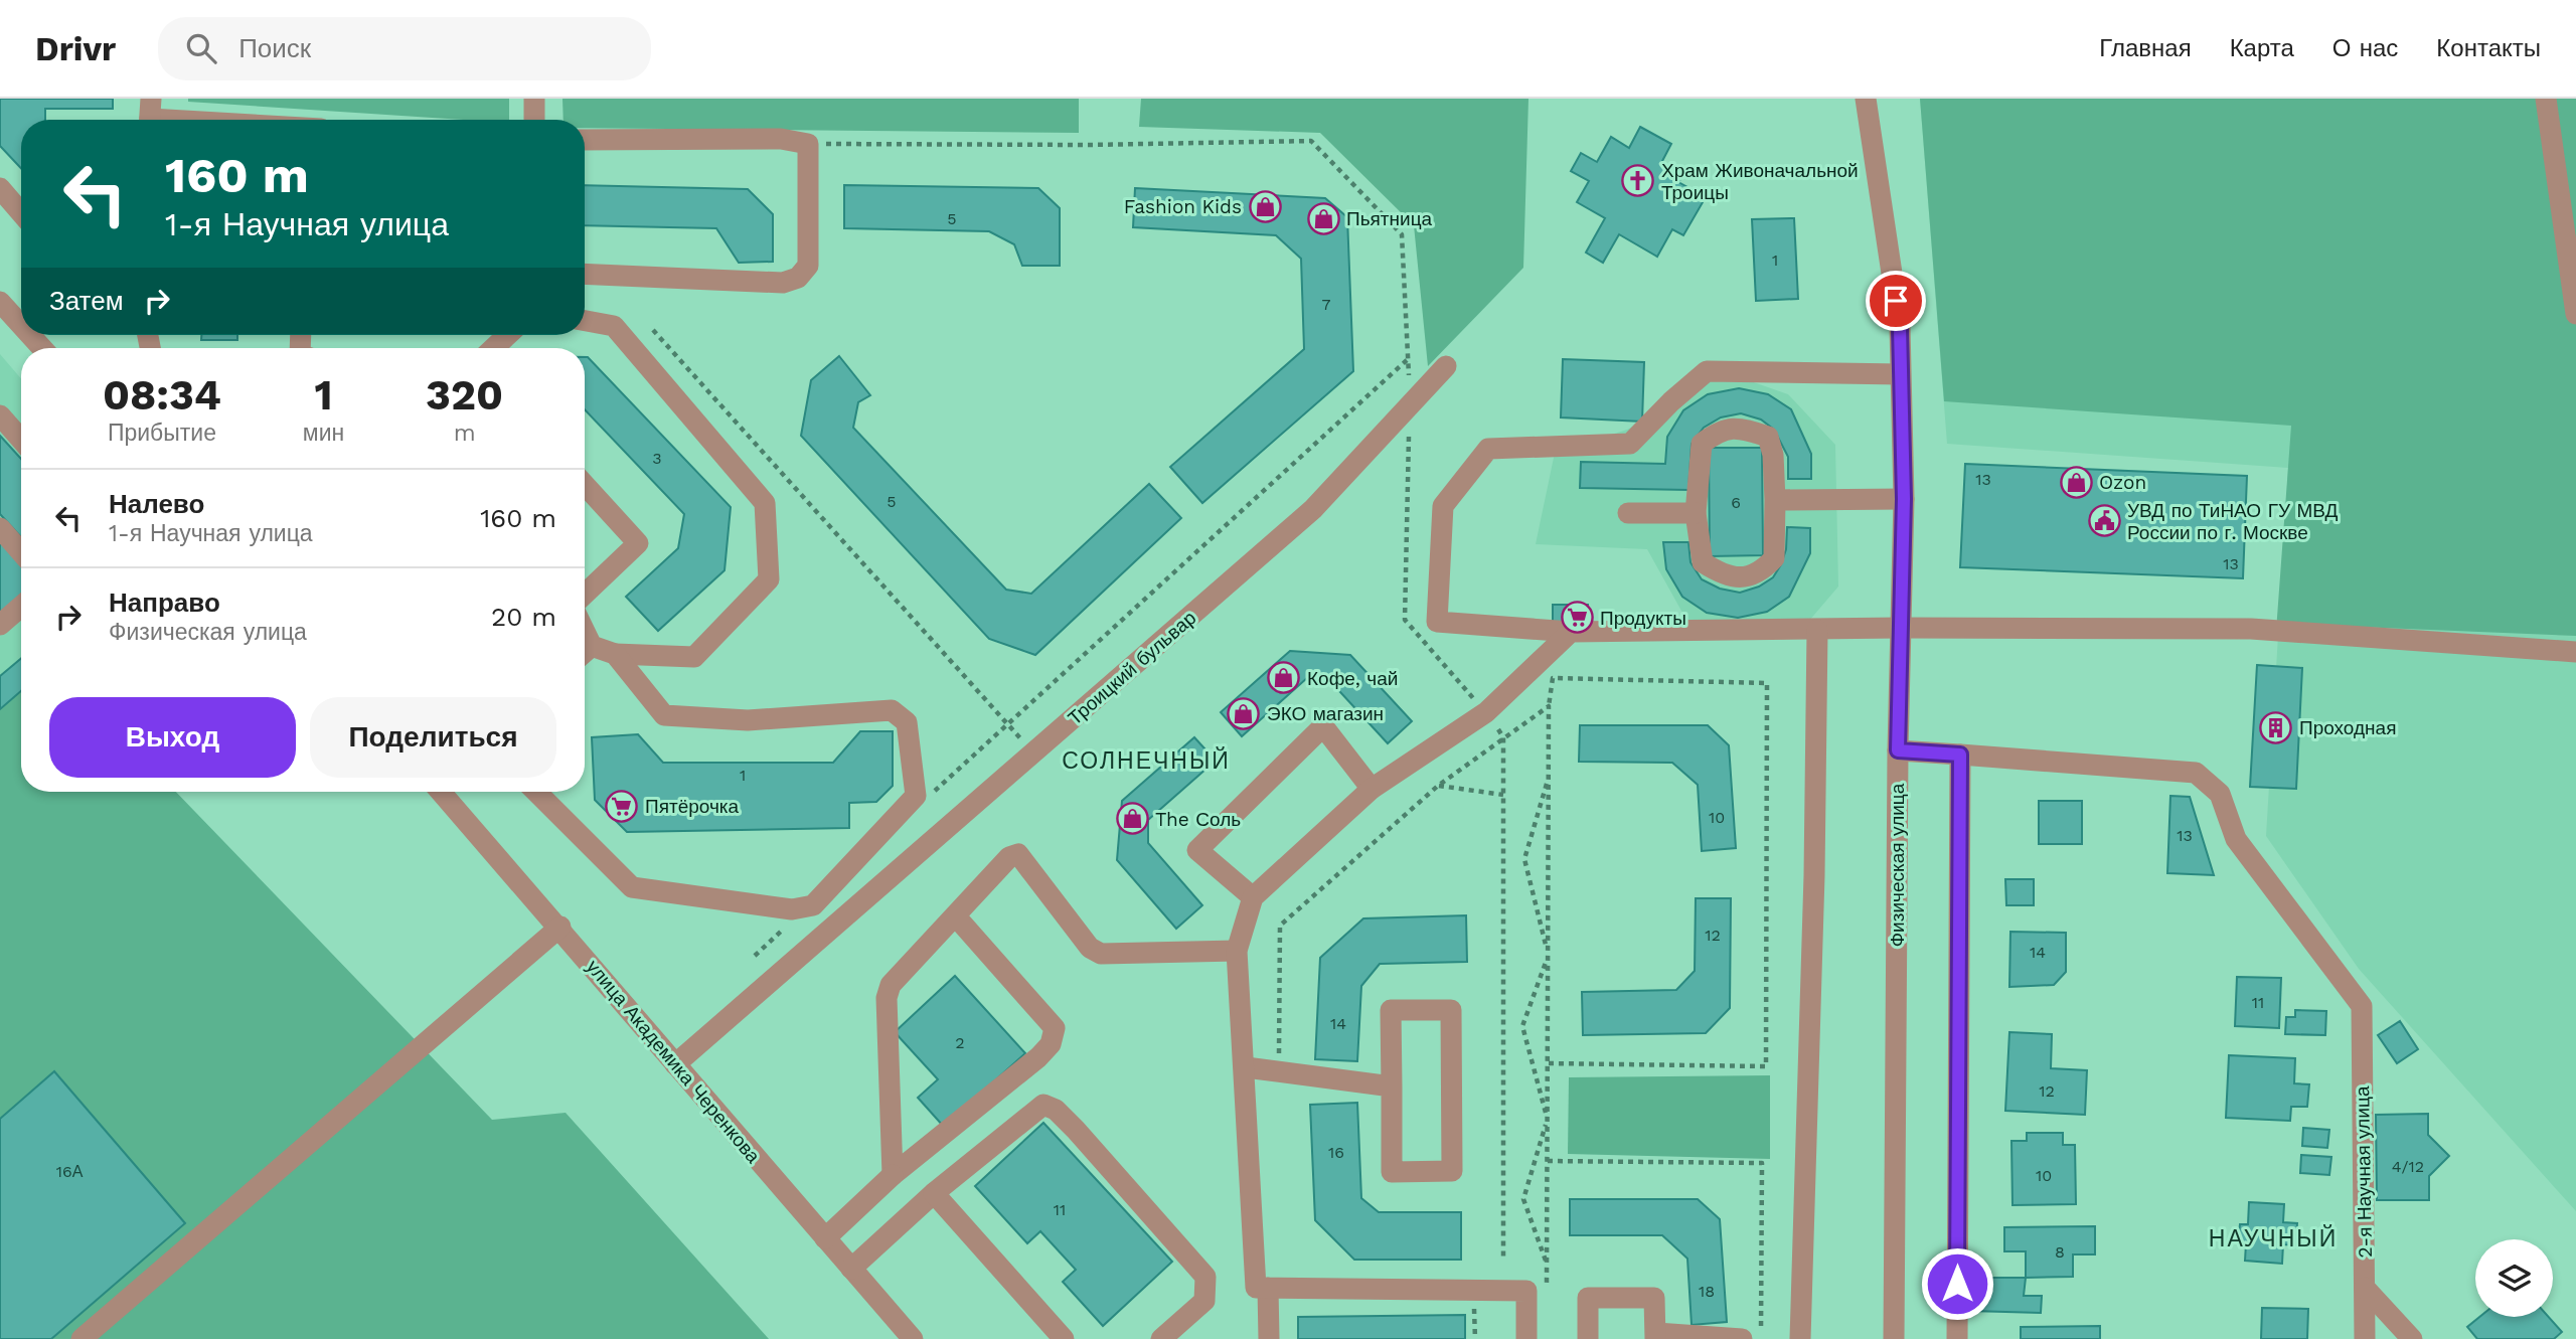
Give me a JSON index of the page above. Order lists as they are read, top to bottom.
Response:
{
  "streets": {
    "street": [
      "Троицкий бульвар",
      "Физическая улица",
      "улица Академика Черенкова",
      "2-я Научная улица"
    ]
  },
  "crossings": [
    ["Троицкий бульвар", "улица Академика Черенкова"]
  ],
  "districts": ["СОЛНЕЧНЫЙ", "НАУЧНЫЙ"],
  "places": {
    "church": ["Храм Живоначальной Троицы"],
    "shop": [
      "Fashion Kids",
      "Пьятница",
      "Ozon",
      "Кофе, чай",
      "ЭКО магазин",
      "The Соль"
    ],
    "public building": ["УВД по ТиНАО ГУ МВД России по г. Москве"],
    "supermarket": ["Продукты", "Пятёрочка"],
    "building": ["Проходная"]
  },
  "house_numbers": [
    "5",
    "1",
    "7",
    "3",
    "13",
    "5",
    "6",
    "13",
    "1",
    "10",
    "13",
    "12",
    "14",
    "11",
    "14",
    "2",
    "12",
    "16",
    "4/12",
    "16А",
    "10",
    "11",
    "8",
    "18"
  ],
  "page": {
    "header": "Drivr",
    "search": "Поиск",
    "nav": [
      "Главная",
      "Карта",
      "О нас",
      "Контакты"
    ],
    "turn": ["160 m", "1-я Научная улица"],
    "then": "Затем",
    "eta": [
      "08:34",
      "Прибытие",
      "1",
      "мин",
      "320",
      "m"
    ],
    "list": [
      {
        "name": "Налево",
        "note": "1-я Научная улица",
        "value": "160 m"
      },
      {
        "name": "Направо",
        "note": "Физическая улица",
        "value": "20 m"
      }
    ],
    "buttons": ["Выход", "Поделиться"]
  }
}
